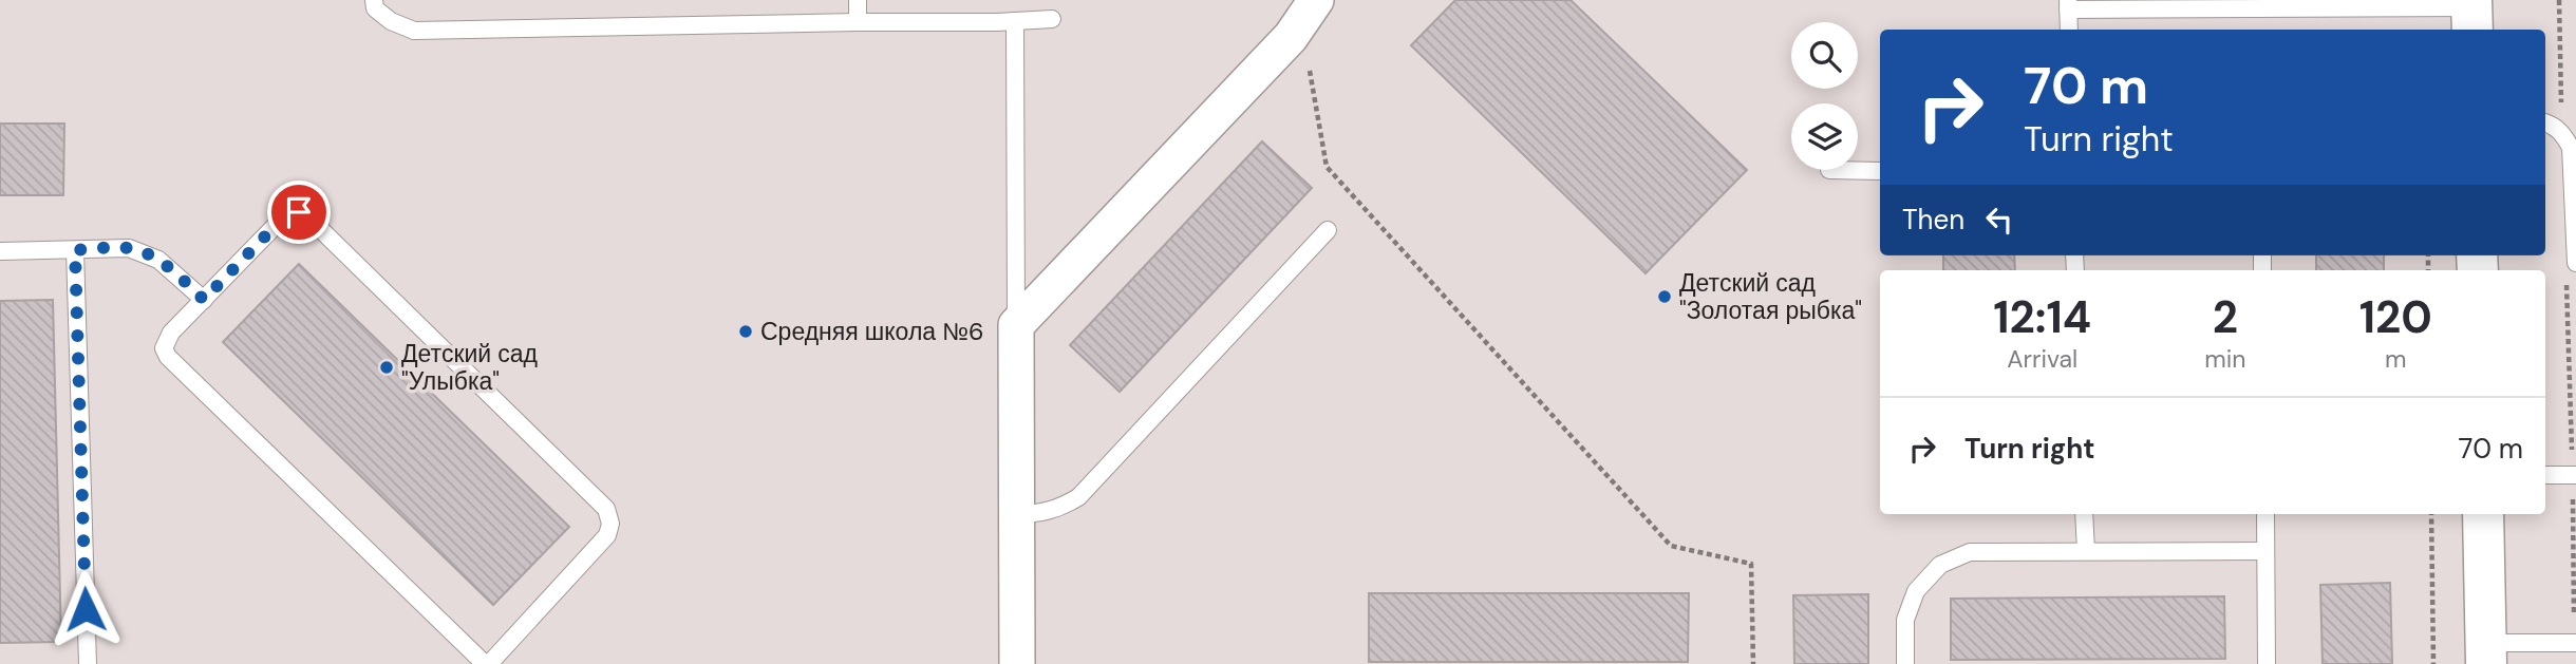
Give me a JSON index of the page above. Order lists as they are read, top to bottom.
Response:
{
  "places": ["Детский сад \"Золотая рыбка\"", "Средняя школа №6", "Детский сад \"Улыбка\""],
  "page": {
    "turn": ["70 m", "Turn right"],
    "then": "Then",
    "eta": [
      "12:14",
      "Arrival",
      "2",
      "min",
      "120",
      "m"
    ],
    "list": [
      {
        "name": "Turn right",
        "value": "70 m"
      }
    ]
  }
}
